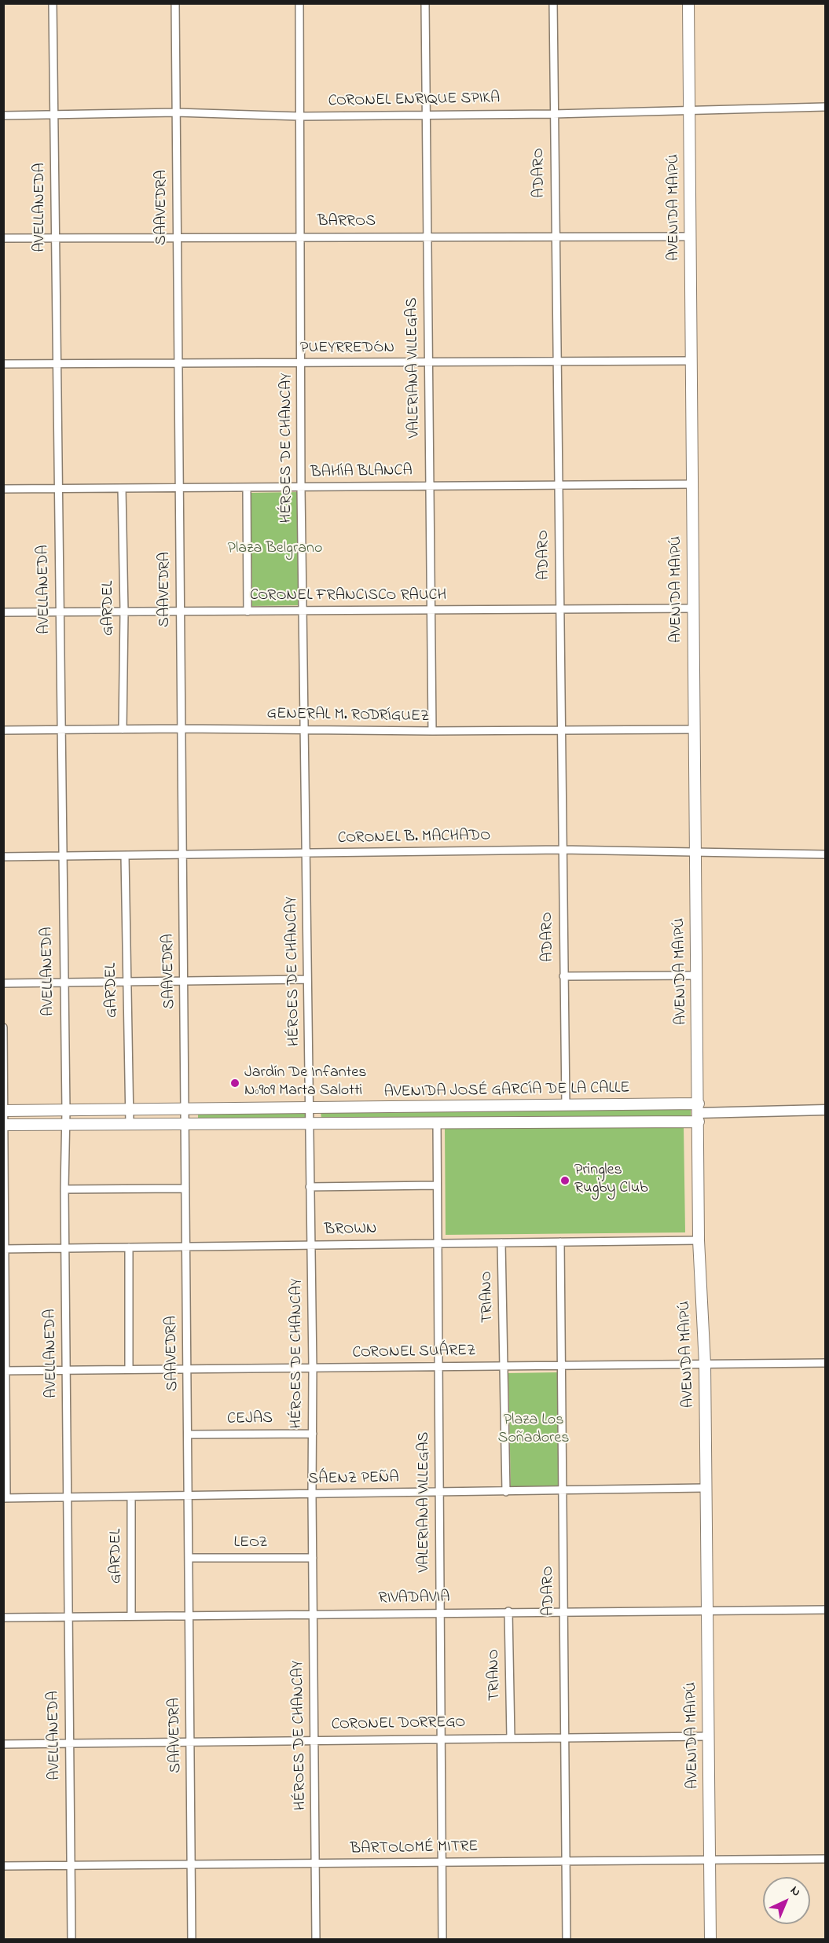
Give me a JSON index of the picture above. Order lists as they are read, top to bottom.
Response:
{
  "streets": {
    "main road": ["AVENIDA MAIPÚ", "AVENIDA JOSÉ GARCÍA DE LA CALLE"],
    "street": [
      "CORONEL ENRIQUE SPIKA",
      "ADARO",
      "AVELLANEDA",
      "SAAVEDRA",
      "BARROS",
      "PUEYRREDÓN",
      "VALERIANA VILLEGAS",
      "HÉROES DE CHANCAY",
      "BAHÍA BLANCA",
      "CORONEL FRANCISCO RAUCH",
      "GARDEL",
      "GENERAL M. RODRÍGUEZ",
      "CORONEL B. MACHADO",
      "BROWN",
      "TRIANO",
      "CORONEL SUÁREZ",
      "CEJAS",
      "SÁENZ PEÑA",
      "LEOZ",
      "RIVADAVIA",
      "CORONEL DORREGO",
      "BARTOLOMÉ MITRE"
    ]
  },
  "crossings": [
    ["CORONEL ENRIQUE SPIKA", "ADARO"],
    ["CORONEL ENRIQUE SPIKA", "AVELLANEDA"],
    ["CORONEL ENRIQUE SPIKA", "SAAVEDRA"],
    ["CORONEL ENRIQUE SPIKA", "AVENIDA MAIPÚ"],
    ["CORONEL ENRIQUE SPIKA", "VALERIANA VILLEGAS"],
    ["CORONEL ENRIQUE SPIKA", "HÉROES DE CHANCAY"],
    ["ADARO", "BARROS"],
    ["ADARO", "PUEYRREDÓN"],
    ["ADARO", "BAHÍA BLANCA"],
    ["ADARO", "CORONEL FRANCISCO RAUCH"],
    ["ADARO", "GENERAL M. RODRÍGUEZ"],
    ["ADARO", "CORONEL B. MACHADO"],
    ["ADARO", "AVENIDA JOSÉ GARCÍA DE LA CALLE"],
    ["ADARO", "BROWN"],
    ["ADARO", "CORONEL SUÁREZ"],
    ["ADARO", "SÁENZ PEÑA"],
    ["ADARO", "RIVADAVIA"],
    ["ADARO", "CORONEL DORREGO"],
    ["ADARO", "BARTOLOMÉ MITRE"],
    ["AVELLANEDA", "BARROS"],
    ["AVELLANEDA", "PUEYRREDÓN"],
    ["AVELLANEDA", "BAHÍA BLANCA"],
    ["AVELLANEDA", "CORONEL FRANCISCO RAUCH"],
    ["AVELLANEDA", "GENERAL M. RODRÍGUEZ"],
    ["AVELLANEDA", "CORONEL B. MACHADO"],
    ["AVELLANEDA", "AVENIDA JOSÉ GARCÍA DE LA CALLE"],
    ["AVELLANEDA", "BROWN"],
    ["AVELLANEDA", "CORONEL SUÁREZ"],
    ["AVELLANEDA", "SÁENZ PEÑA"],
    ["AVELLANEDA", "RIVADAVIA"],
    ["AVELLANEDA", "CORONEL DORREGO"],
    ["AVELLANEDA", "BARTOLOMÉ MITRE"],
    ["SAAVEDRA", "BARROS"],
    ["SAAVEDRA", "PUEYRREDÓN"],
    ["SAAVEDRA", "BAHÍA BLANCA"],
    ["SAAVEDRA", "CORONEL FRANCISCO RAUCH"],
    ["SAAVEDRA", "GENERAL M. RODRÍGUEZ"],
    ["SAAVEDRA", "CORONEL B. MACHADO"],
    ["SAAVEDRA", "AVENIDA JOSÉ GARCÍA DE LA CALLE"],
    ["SAAVEDRA", "BROWN"],
    ["SAAVEDRA", "CORONEL SUÁREZ"],
    ["SAAVEDRA", "CEJAS"],
    ["SAAVEDRA", "SÁENZ PEÑA"],
    ["SAAVEDRA", "LEOZ"],
    ["SAAVEDRA", "RIVADAVIA"],
    ["SAAVEDRA", "CORONEL DORREGO"],
    ["SAAVEDRA", "BARTOLOMÉ MITRE"],
    ["AVENIDA MAIPÚ", "BARROS"],
    ["AVENIDA MAIPÚ", "PUEYRREDÓN"],
    ["AVENIDA MAIPÚ", "BAHÍA BLANCA"],
    ["AVENIDA MAIPÚ", "CORONEL FRANCISCO RAUCH"],
    ["AVENIDA MAIPÚ", "GENERAL M. RODRÍGUEZ"],
    ["AVENIDA MAIPÚ", "CORONEL B. MACHADO"],
    ["AVENIDA MAIPÚ", "AVENIDA JOSÉ GARCÍA DE LA CALLE"],
    ["AVENIDA MAIPÚ", "BROWN"],
    ["AVENIDA MAIPÚ", "CORONEL SUÁREZ"],
    ["AVENIDA MAIPÚ", "SÁENZ PEÑA"],
    ["AVENIDA MAIPÚ", "RIVADAVIA"],
    ["AVENIDA MAIPÚ", "CORONEL DORREGO"],
    ["AVENIDA MAIPÚ", "BARTOLOMÉ MITRE"],
    ["BARROS", "VALERIANA VILLEGAS"],
    ["BARROS", "HÉROES DE CHANCAY"],
    ["PUEYRREDÓN", "VALERIANA VILLEGAS"],
    ["PUEYRREDÓN", "HÉROES DE CHANCAY"],
    ["VALERIANA VILLEGAS", "BAHÍA BLANCA"],
    ["VALERIANA VILLEGAS", "CORONEL FRANCISCO RAUCH"],
    ["VALERIANA VILLEGAS", "GENERAL M. RODRÍGUEZ"],
    ["VALERIANA VILLEGAS", "AVENIDA JOSÉ GARCÍA DE LA CALLE"],
    ["VALERIANA VILLEGAS", "BROWN"],
    ["VALERIANA VILLEGAS", "CORONEL SUÁREZ"],
    ["VALERIANA VILLEGAS", "SÁENZ PEÑA"],
    ["VALERIANA VILLEGAS", "RIVADAVIA"],
    ["VALERIANA VILLEGAS", "CORONEL DORREGO"],
    ["VALERIANA VILLEGAS", "BARTOLOMÉ MITRE"],
    ["HÉROES DE CHANCAY", "BAHÍA BLANCA"],
    ["HÉROES DE CHANCAY", "CORONEL FRANCISCO RAUCH"],
    ["HÉROES DE CHANCAY", "GENERAL M. RODRÍGUEZ"],
    ["HÉROES DE CHANCAY", "CORONEL B. MACHADO"],
    ["HÉROES DE CHANCAY", "AVENIDA JOSÉ GARCÍA DE LA CALLE"],
    ["HÉROES DE CHANCAY", "BROWN"],
    ["HÉROES DE CHANCAY", "CORONEL SUÁREZ"],
    ["HÉROES DE CHANCAY", "CEJAS"],
    ["HÉROES DE CHANCAY", "SÁENZ PEÑA"],
    ["HÉROES DE CHANCAY", "LEOZ"],
    ["HÉROES DE CHANCAY", "RIVADAVIA"],
    ["HÉROES DE CHANCAY", "CORONEL DORREGO"],
    ["HÉROES DE CHANCAY", "BARTOLOMÉ MITRE"],
    ["BAHÍA BLANCA", "GARDEL"],
    ["CORONEL FRANCISCO RAUCH", "GARDEL"],
    ["GARDEL", "GENERAL M. RODRÍGUEZ"],
    ["GARDEL", "CORONEL B. MACHADO"],
    ["GARDEL", "AVENIDA JOSÉ GARCÍA DE LA CALLE"],
    ["GARDEL", "SÁENZ PEÑA"],
    ["GARDEL", "RIVADAVIA"],
    ["BROWN", "TRIANO"],
    ["TRIANO", "CORONEL SUÁREZ"],
    ["TRIANO", "SÁENZ PEÑA"],
    ["TRIANO", "RIVADAVIA"],
    ["TRIANO", "CORONEL DORREGO"]
  ],
  "parks": ["Plaza Belgrano", "Plaza Los Soñadores"],
  "places": ["Jardín De Infantes Nº909 Marta Salotti", "Pringles Rugby Club"],
  "north": "top right"
}
